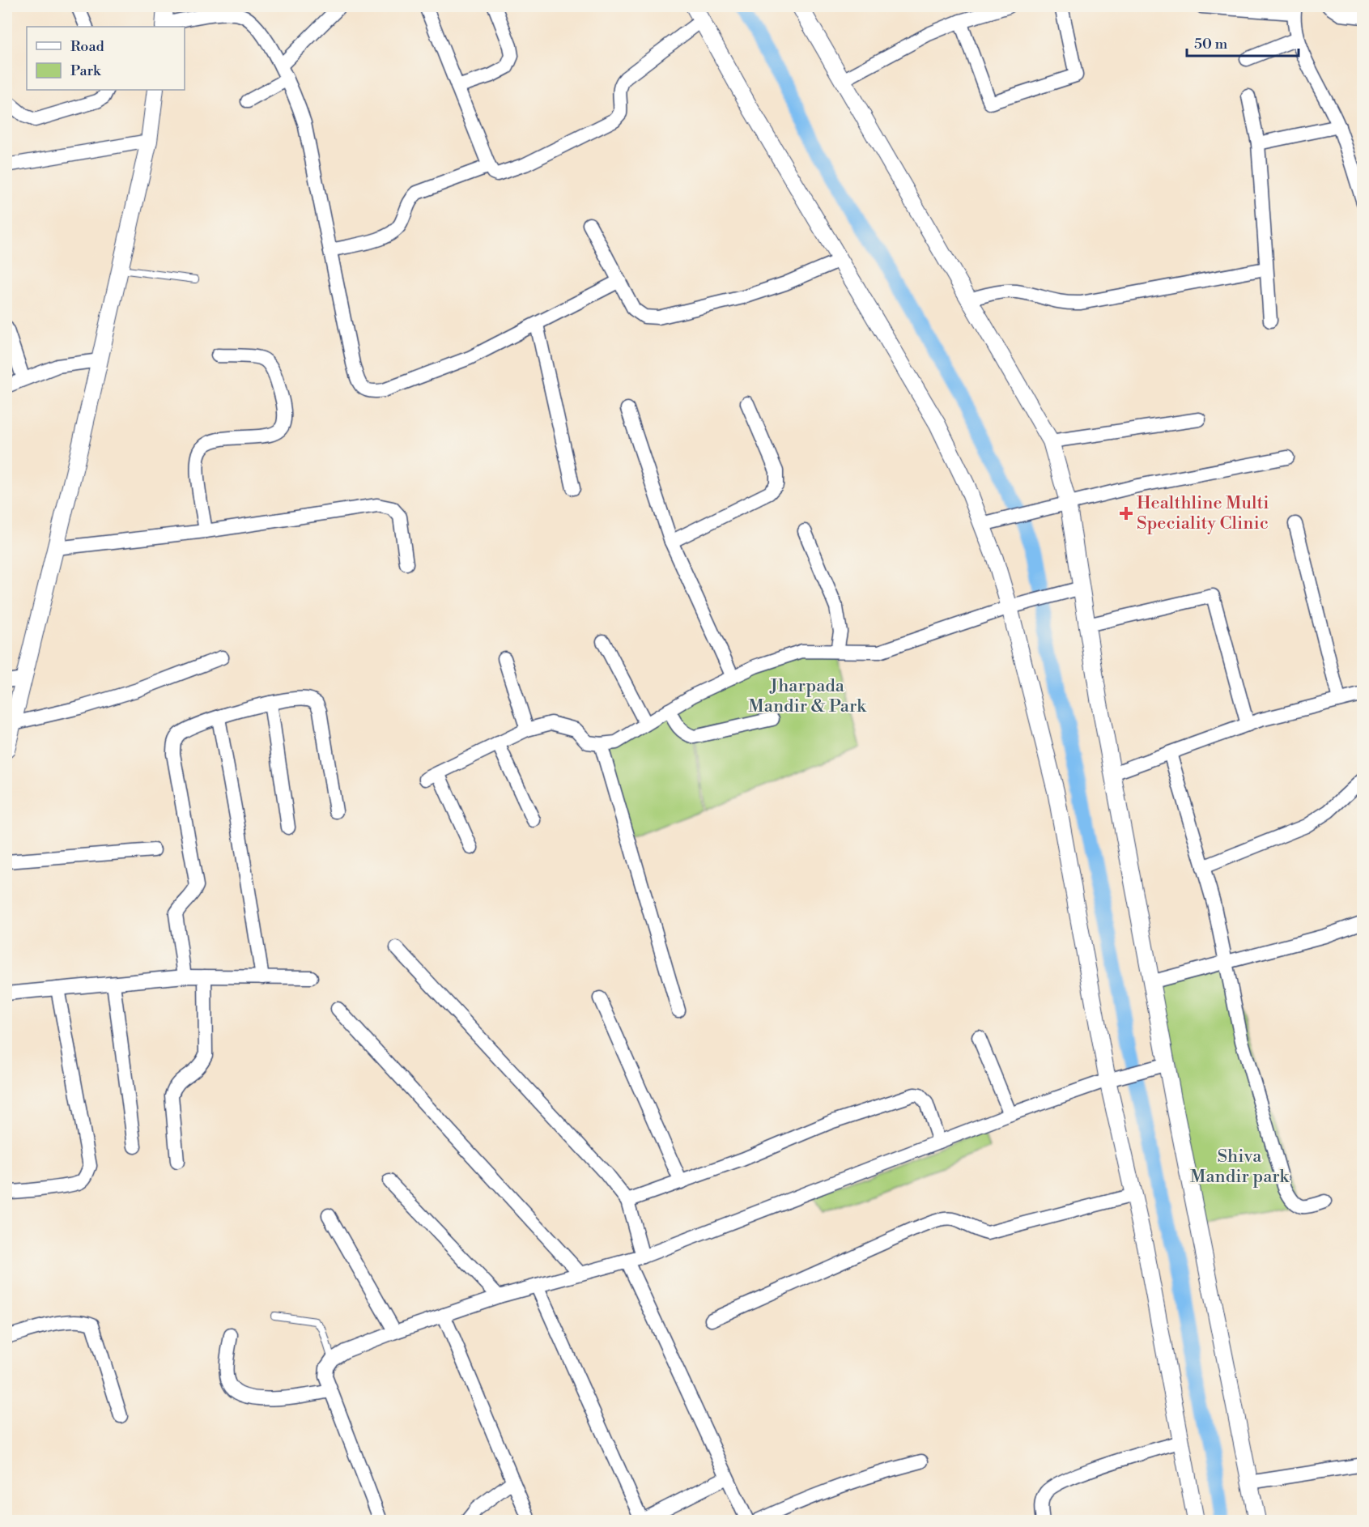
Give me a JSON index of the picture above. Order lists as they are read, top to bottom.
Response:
{
  "parks": ["Jharpada Mandir & Park", "Shiva Mandir park"],
  "places": {
    "health": ["Healthline Multi Speciality Clinic"]
  },
  "legend": ["Road", "Park"],
  "scale_bar": "50 m"
}
